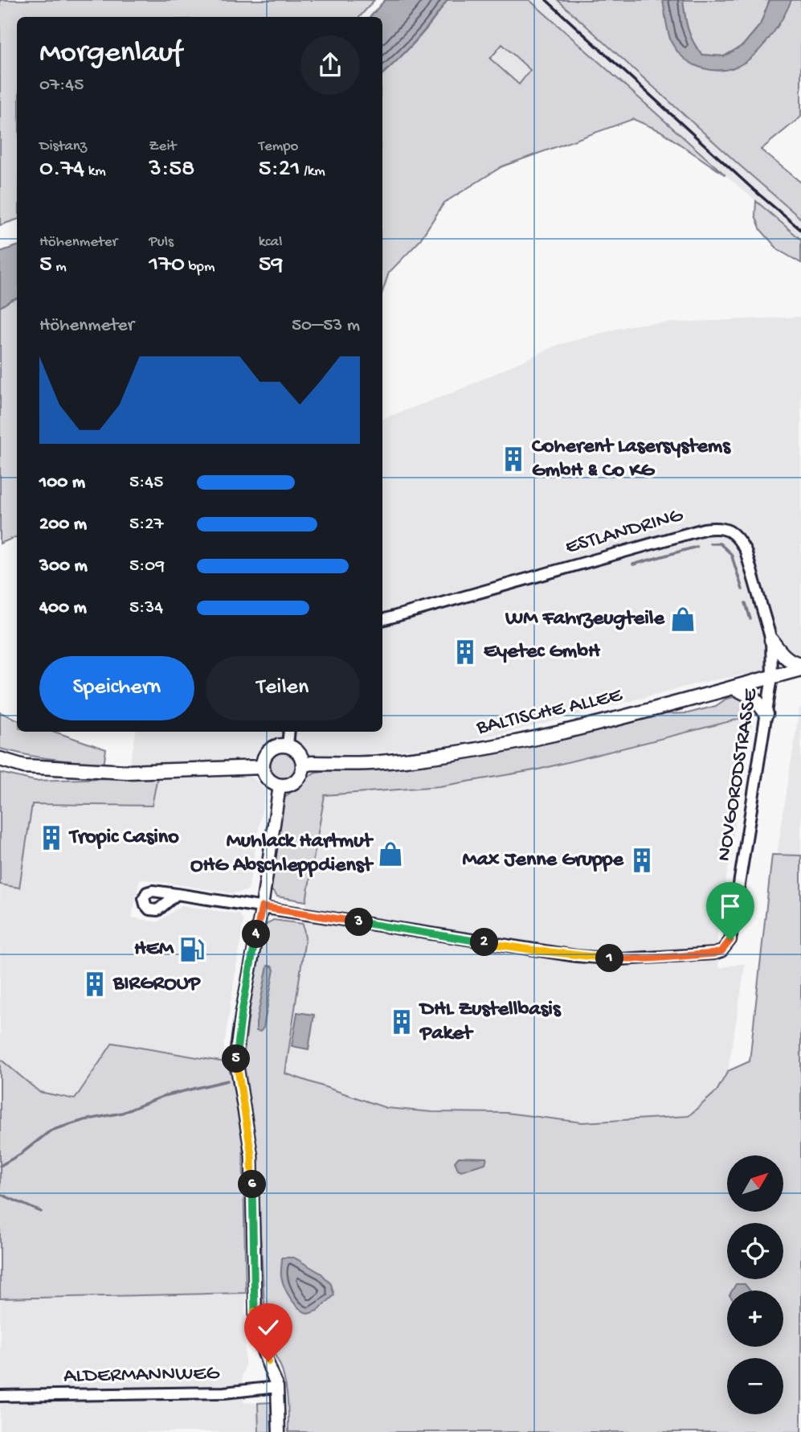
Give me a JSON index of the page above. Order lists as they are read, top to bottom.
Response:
{
  "streets": {
    "main road": ["BALTISCHE ALLEE"],
    "street": ["ESTLANDRING", "NOVGORODSTRASSE", "ALDERMANNWEG"]
  },
  "crossings": [
    ["ESTLANDRING", "BALTISCHE ALLEE"],
    ["ESTLANDRING", "NOVGORODSTRASSE"],
    ["BALTISCHE ALLEE", "NOVGORODSTRASSE"]
  ],
  "places": {
    "building": [
      "Coherent Lasersystems GmbH & Co KG",
      "Eyetec GmbH",
      "Tropic Casino",
      "Max Jenne Gruppe",
      "BIRGROUP",
      "DHL Zustellbasis Paket"
    ],
    "shop": ["WM Fahrzeugteile", "Muhlack Hartmut OHG Abschleppdienst"],
    "fuel station": ["HEM"]
  },
  "north": "top right",
  "page": {
    "heading": ["Morgenlauf", "07:45"],
    "stats": [
      ["Distanz", "0.74 km"],
      ["Zeit", "3:58"],
      ["Tempo", "5:21 /km"],
      ["Höhenmeter", "5 m"],
      ["Puls", "170 bpm"],
      ["kcal", "59"]
    ],
    "chart": ["Höhenmeter", "50–53 m"],
    "list": [
      {
        "name": "100 m",
        "note": "5:45"
      },
      {
        "name": "200 m",
        "note": "5:27"
      },
      {
        "name": "300 m",
        "note": "5:09"
      },
      {
        "name": "400 m",
        "note": "5:34"
      }
    ],
    "buttons": ["Speichern", "Teilen"],
    "pins": [
      "3",
      "4",
      "2",
      "1",
      "5",
      "6"
    ],
    "map_buttons": ["+", "−"]
  }
}
